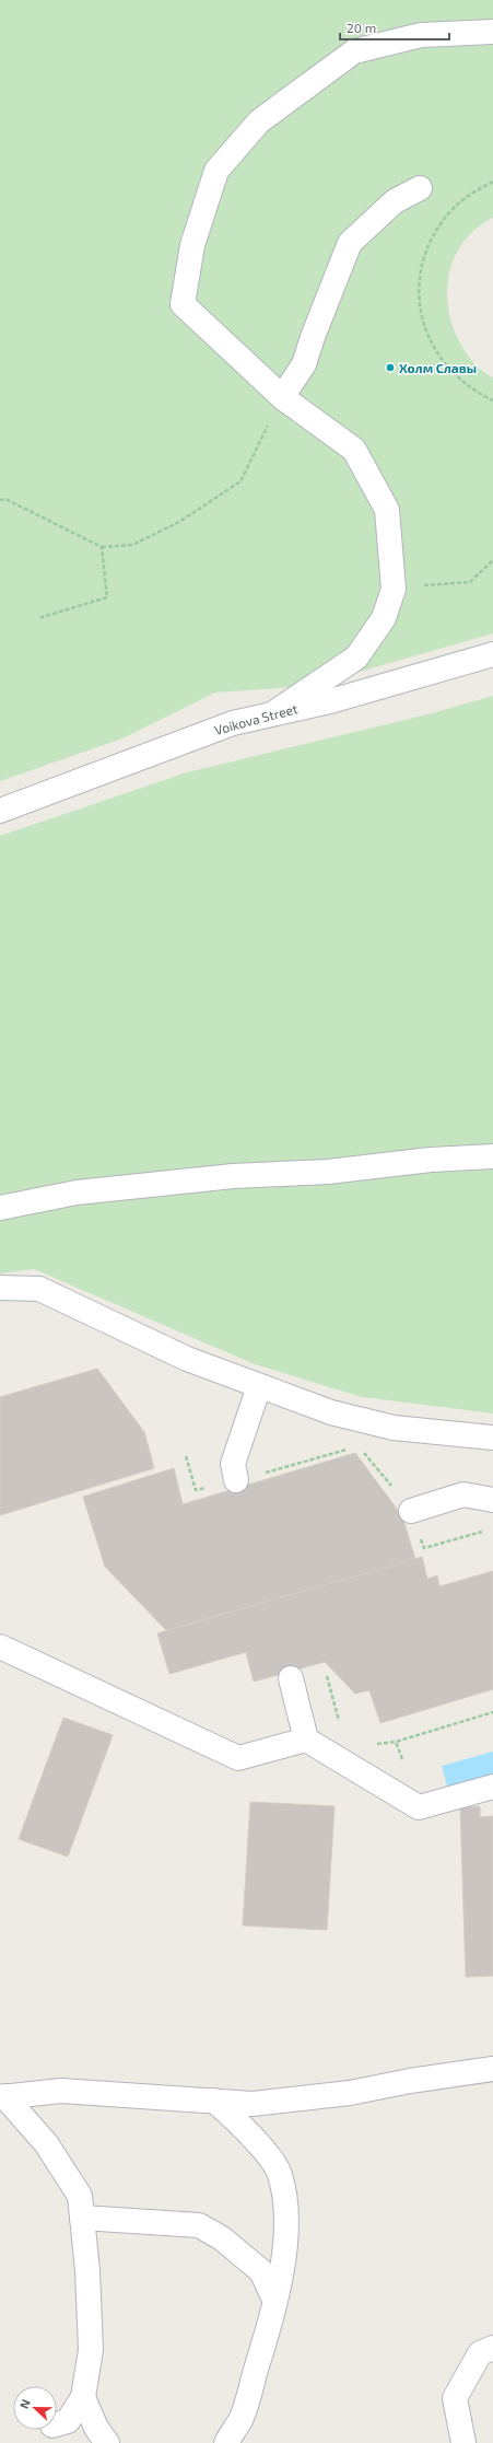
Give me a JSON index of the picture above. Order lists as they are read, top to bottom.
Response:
{
  "streets": {
    "street": ["Voikova Street"]
  },
  "places": ["Холм Славы"],
  "scale_bar": "20 m",
  "north": "left"
}
